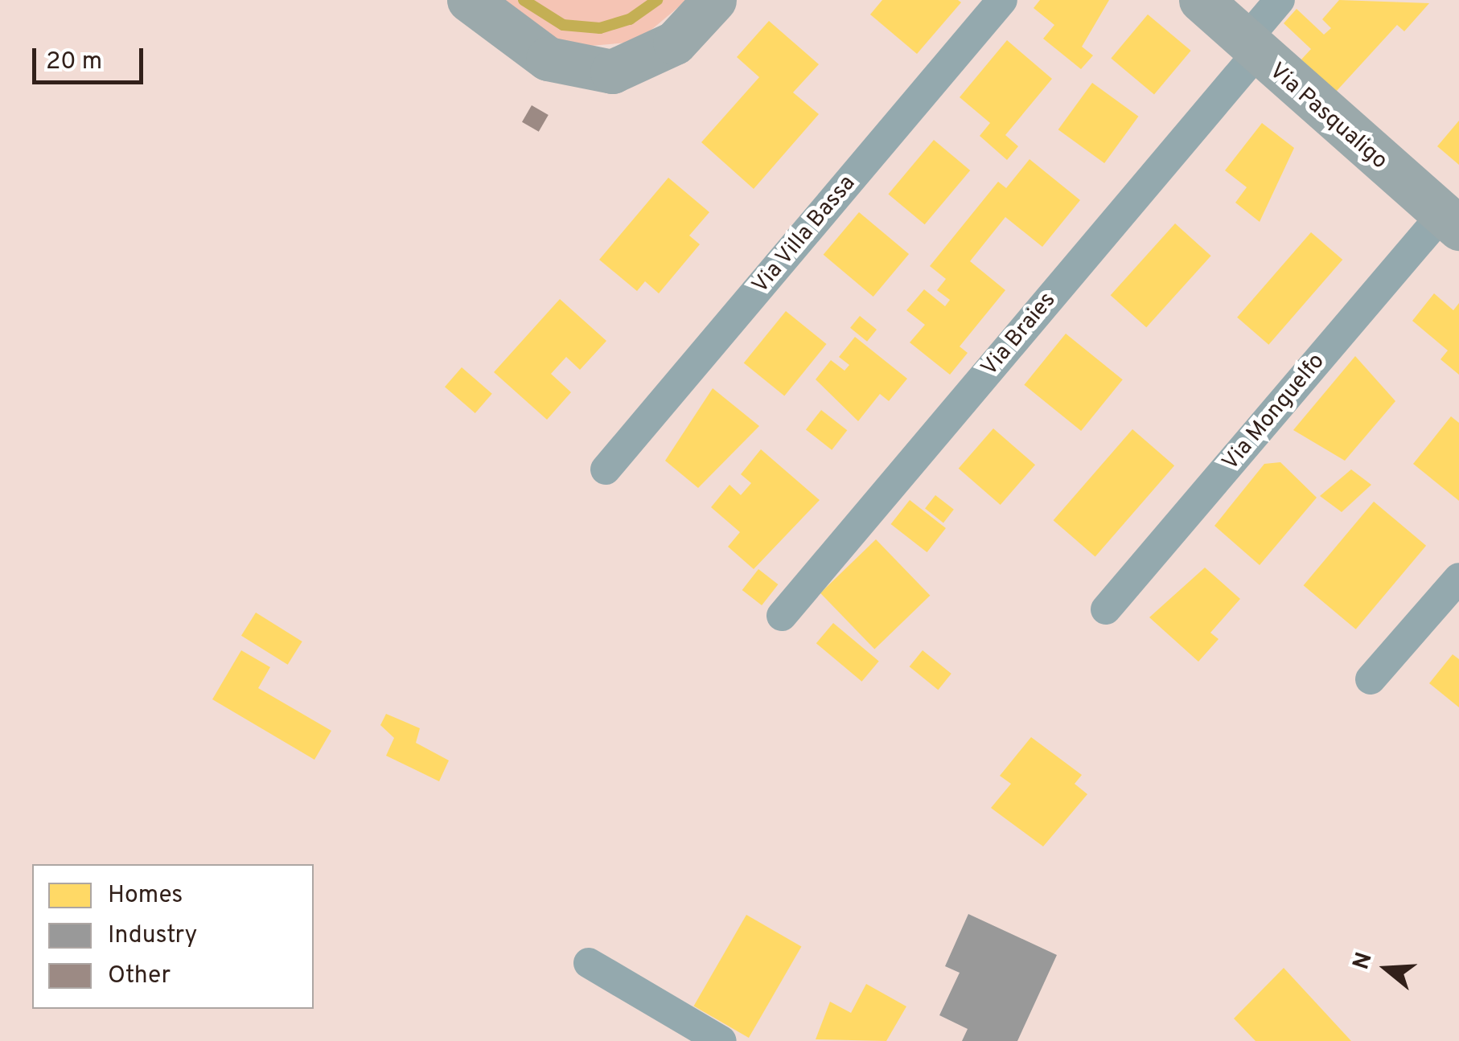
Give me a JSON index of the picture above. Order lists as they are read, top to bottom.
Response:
{
  "streets": {
    "street": [
      "Via Pasqualigo",
      "Via Villa Bassa",
      "Via Braies",
      "Via Monguelfo"
    ]
  },
  "crossings": [
    ["Via Pasqualigo", "Via Braies"],
    ["Via Pasqualigo", "Via Monguelfo"]
  ],
  "legend": ["Homes", "Industry", "Other"],
  "scale_bar": "20 m",
  "north": "left"
}
